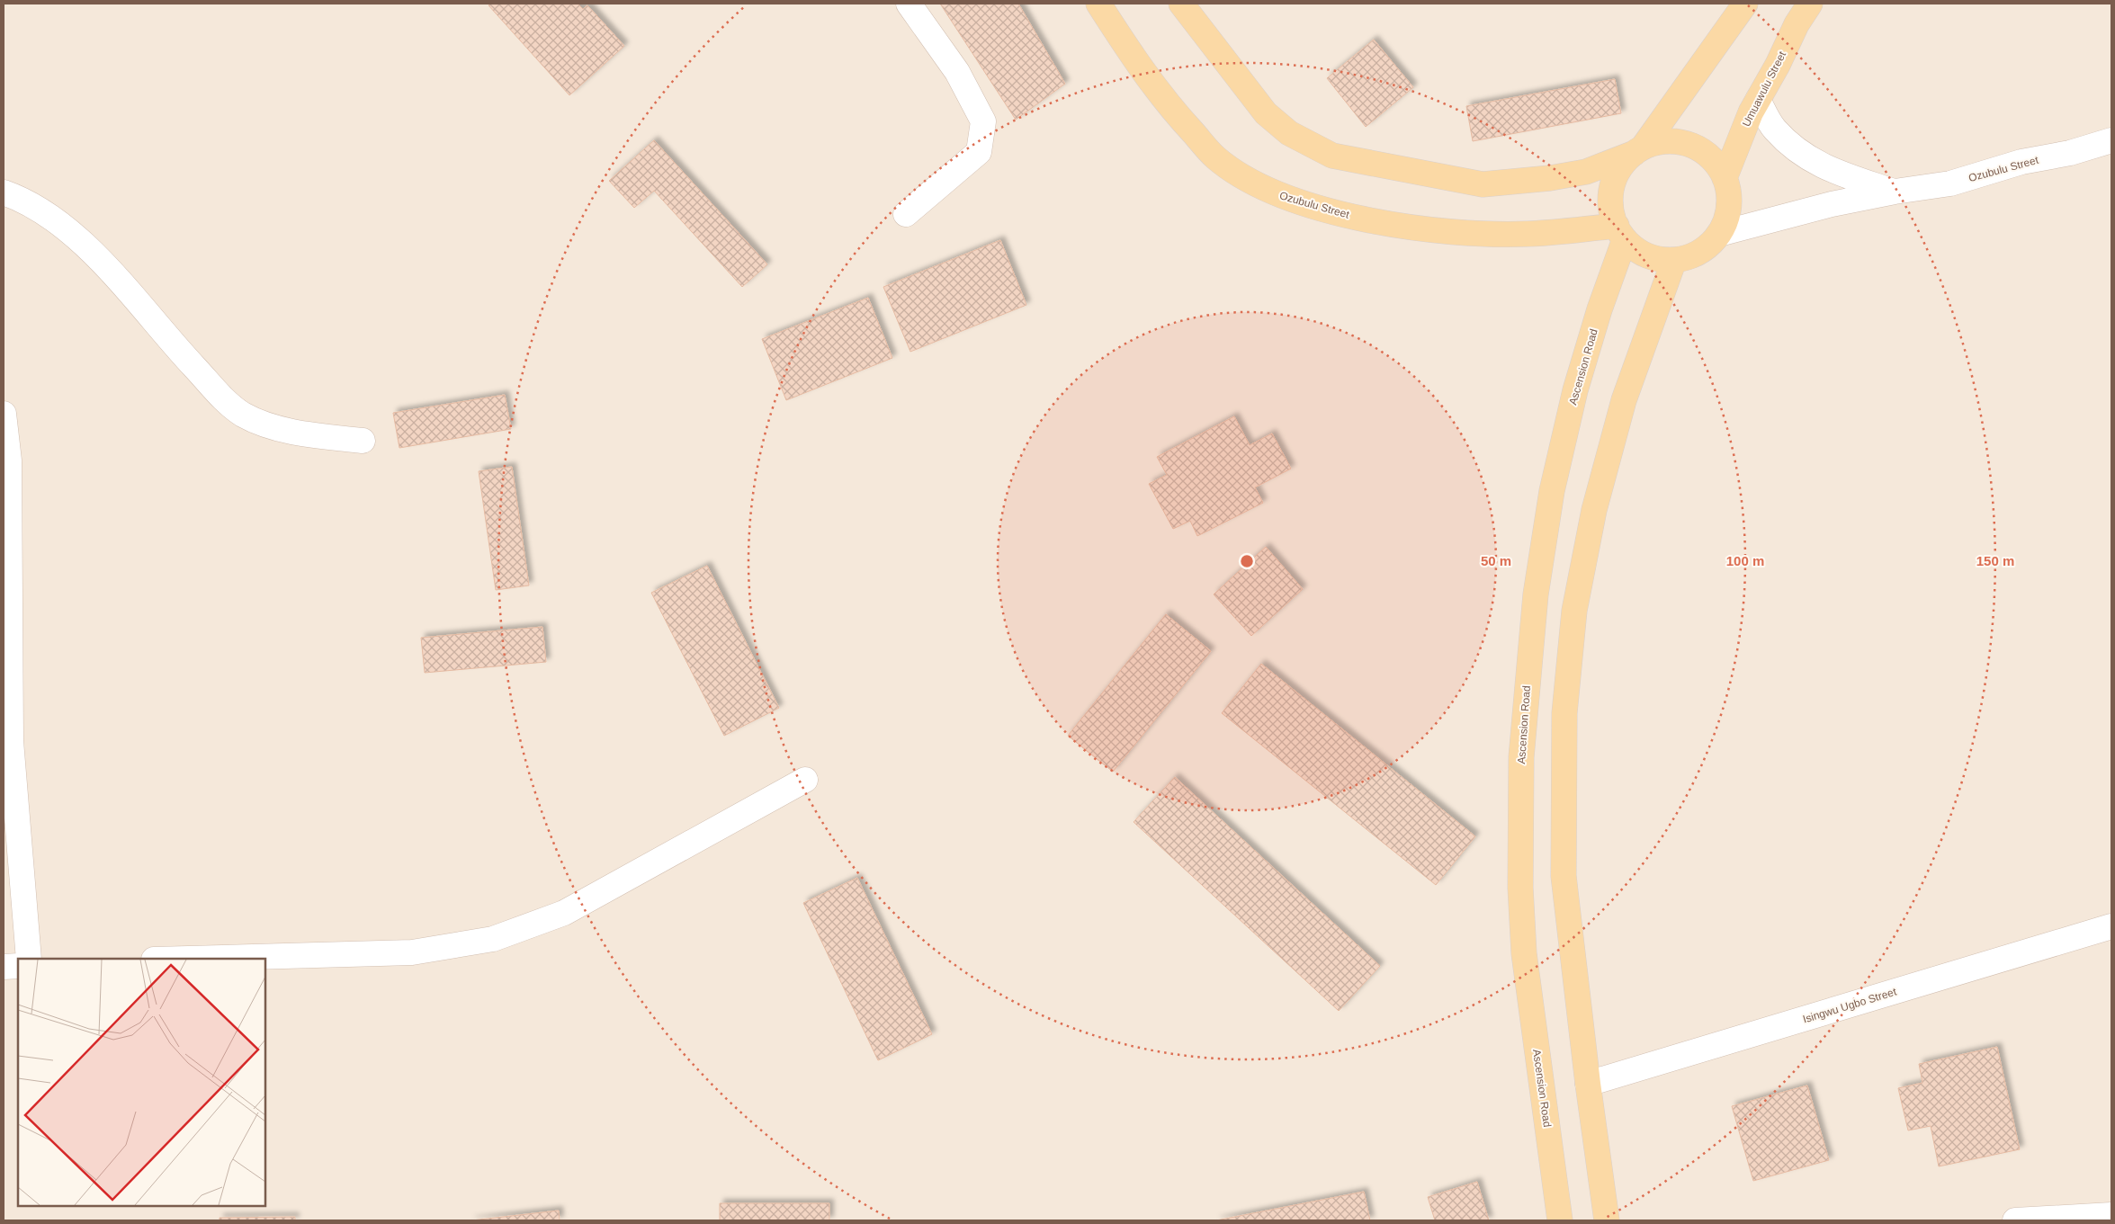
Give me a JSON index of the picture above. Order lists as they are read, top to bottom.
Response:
{
  "streets": {
    "main road": ["Umuawulu Street", "Ozubulu Street", "Ascension Road"],
    "street": ["Isingwu Ugbo Street"]
  },
  "crossings": [
    ["Umuawulu Street", "Ozubulu Street"],
    ["Umuawulu Street", "Ascension Road"],
    ["Ozubulu Street", "Ascension Road"]
  ],
  "rings": ["50 m", "100 m", "150 m"]
}
